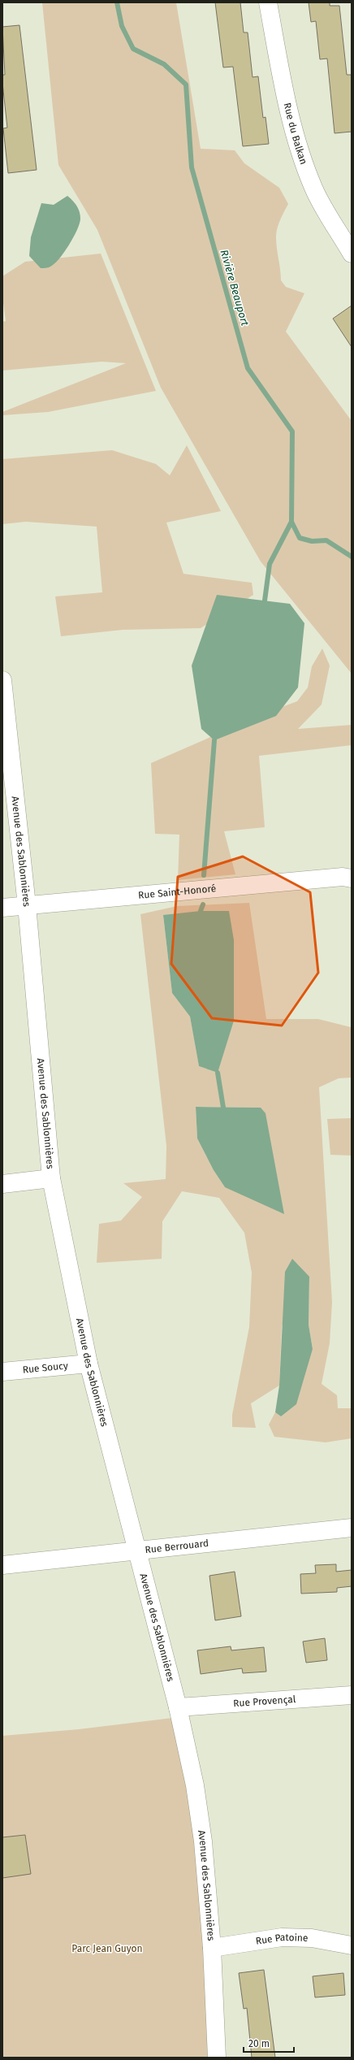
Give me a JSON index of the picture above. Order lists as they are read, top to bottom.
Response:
{
  "streets": {
    "street": [
      "Rue du Balkan",
      "Avenue des Sablonnières",
      "Rue Saint-Honoré",
      "Rue Soucy",
      "Rue Berrouard",
      "Rue Provençal",
      "Rue Patoine"
    ]
  },
  "crossings": [
    ["Avenue des Sablonnières", "Rue Saint-Honoré"],
    ["Avenue des Sablonnières", "Rue Soucy"],
    ["Avenue des Sablonnières", "Rue Berrouard"],
    ["Avenue des Sablonnières", "Rue Provençal"],
    ["Avenue des Sablonnières", "Rue Patoine"]
  ],
  "water": ["Rivière Beauport"],
  "parks": ["Parc Jean Guyon"],
  "scale_bar": "20 m"
}
